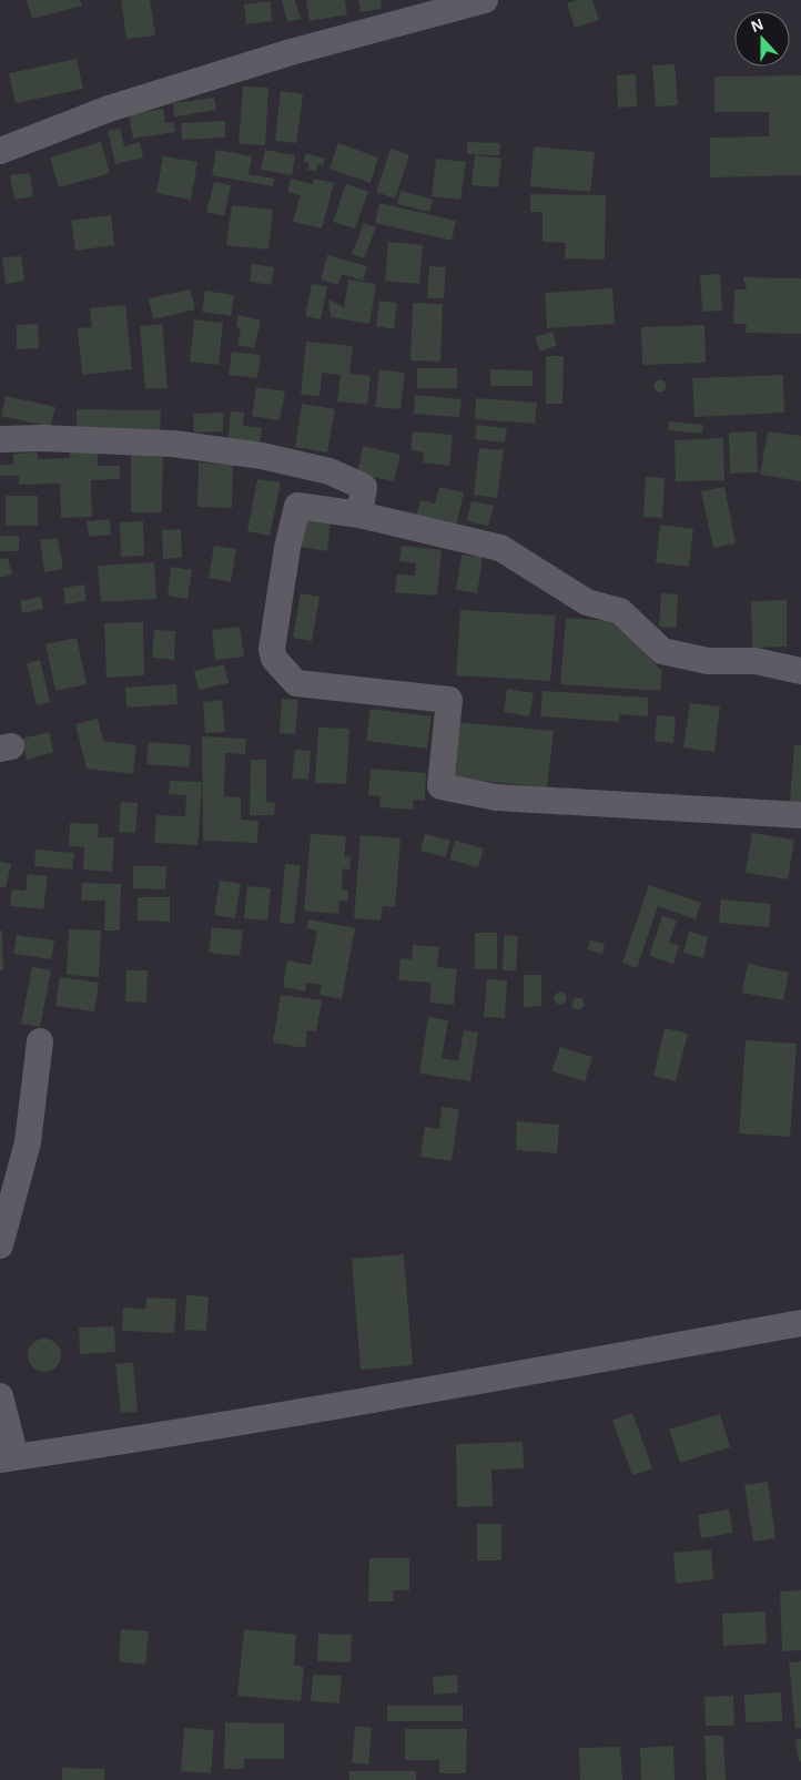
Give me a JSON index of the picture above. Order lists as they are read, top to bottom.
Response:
{
  "north": "top"
}
